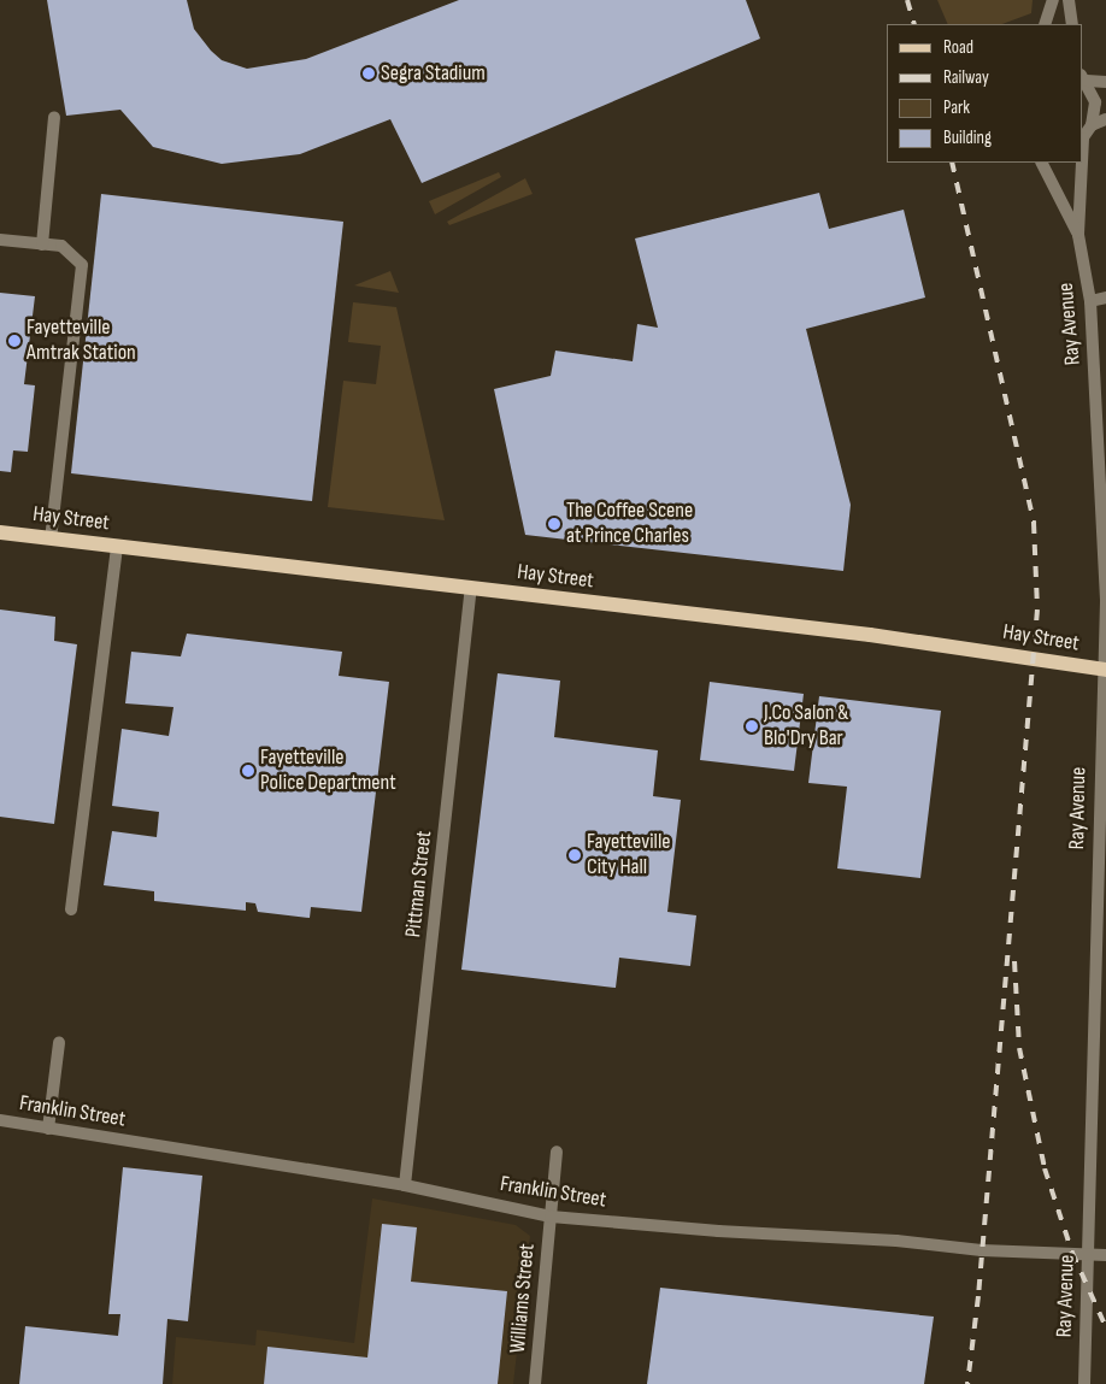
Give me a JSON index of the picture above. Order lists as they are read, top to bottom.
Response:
{
  "streets": {
    "main road": ["Hay Street"],
    "street": [
      "Ray Avenue",
      "Pittman Street",
      "Franklin Street",
      "Williams Street"
    ]
  },
  "crossings": [
    ["Ray Avenue", "Hay Street"],
    ["Ray Avenue", "Franklin Street"],
    ["Hay Street", "Pittman Street"],
    ["Pittman Street", "Franklin Street"],
    ["Franklin Street", "Williams Street"]
  ],
  "places": [
    "Segra Stadium",
    "Fayetteville Amtrak Station",
    "The Coffee Scene at Prince Charles",
    "J.Co Salon & Blo'Dry Bar",
    "Fayetteville Police Department",
    "Fayetteville City Hall"
  ],
  "legend": [
    "Road",
    "Railway",
    "Park",
    "Building"
  ]
}
